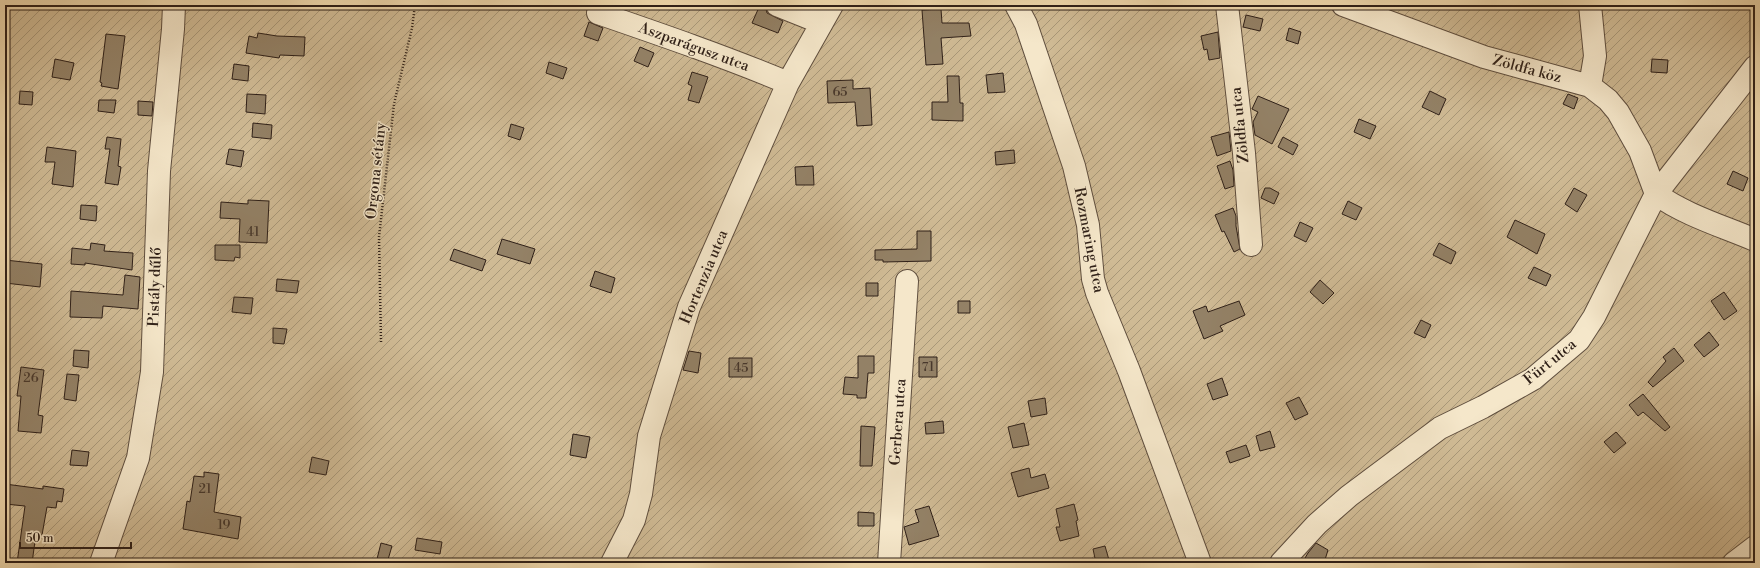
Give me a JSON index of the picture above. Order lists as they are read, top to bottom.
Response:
{
  "streets": {
    "street": [
      "Aszparágusz utca",
      "Zöldfa köz",
      "Zöldfa utca",
      "Rozmaring utca",
      "Hortenzia utca",
      "Pistály dűlő",
      "Fürt utca",
      "Gerbera utca"
    ],
    "path": ["Orgona sétány"]
  },
  "crossings": [
    ["Aszparágusz utca", "Hortenzia utca"],
    ["Zöldfa köz", "Fürt utca"]
  ],
  "house_numbers": [
    "65",
    "41",
    "71",
    "45",
    "26",
    "21",
    "19"
  ],
  "scale_bar": "50 m"
}
